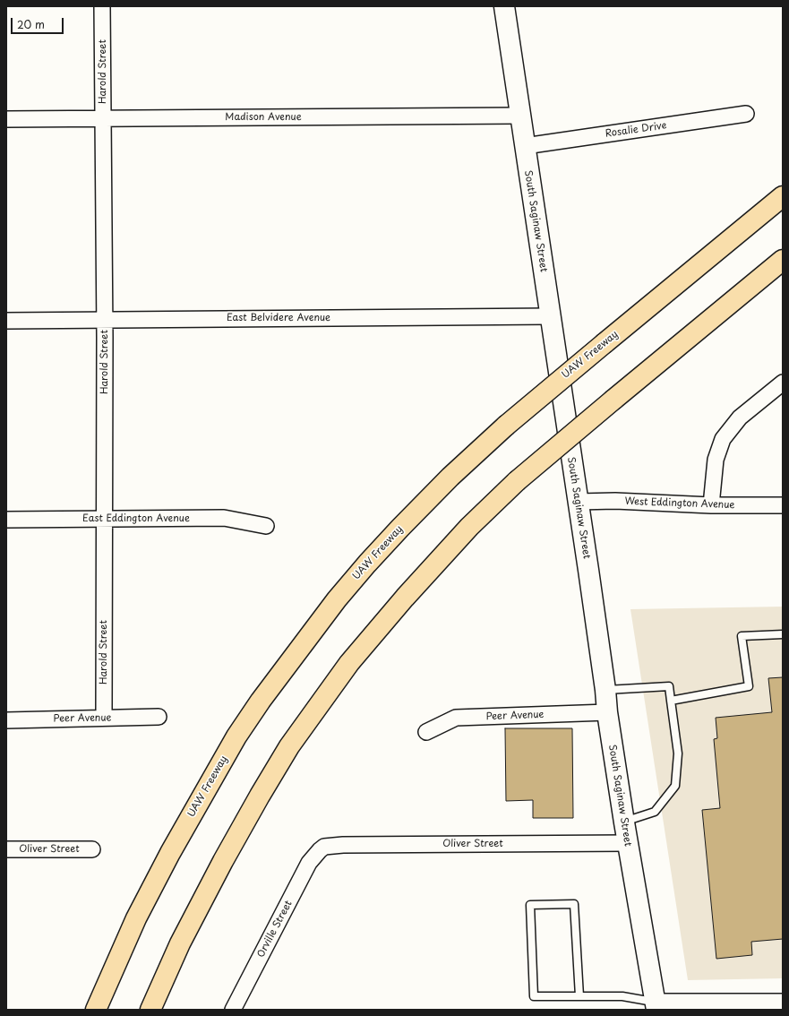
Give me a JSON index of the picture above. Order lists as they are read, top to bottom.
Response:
{
  "streets": {
    "highway": ["UAW Freeway"],
    "main road": ["South Saginaw Street"],
    "street": [
      "Harold Street",
      "Madison Avenue",
      "Rosalie Drive",
      "East Belvidere Avenue",
      "West Eddington Avenue",
      "East Eddington Avenue",
      "Peer Avenue",
      "Oliver Street",
      "Orville Street"
    ]
  },
  "crossings": [
    ["Harold Street", "Madison Avenue"],
    ["Harold Street", "East Belvidere Avenue"],
    ["Harold Street", "East Eddington Avenue"],
    ["Harold Street", "Peer Avenue"],
    ["Madison Avenue", "South Saginaw Street"],
    ["Rosalie Drive", "South Saginaw Street"],
    ["South Saginaw Street", "East Belvidere Avenue"],
    ["South Saginaw Street", "West Eddington Avenue"],
    ["South Saginaw Street", "Peer Avenue"],
    ["South Saginaw Street", "Oliver Street"],
    ["Oliver Street", "Orville Street"]
  ],
  "scale_bar": "20 m"
}
